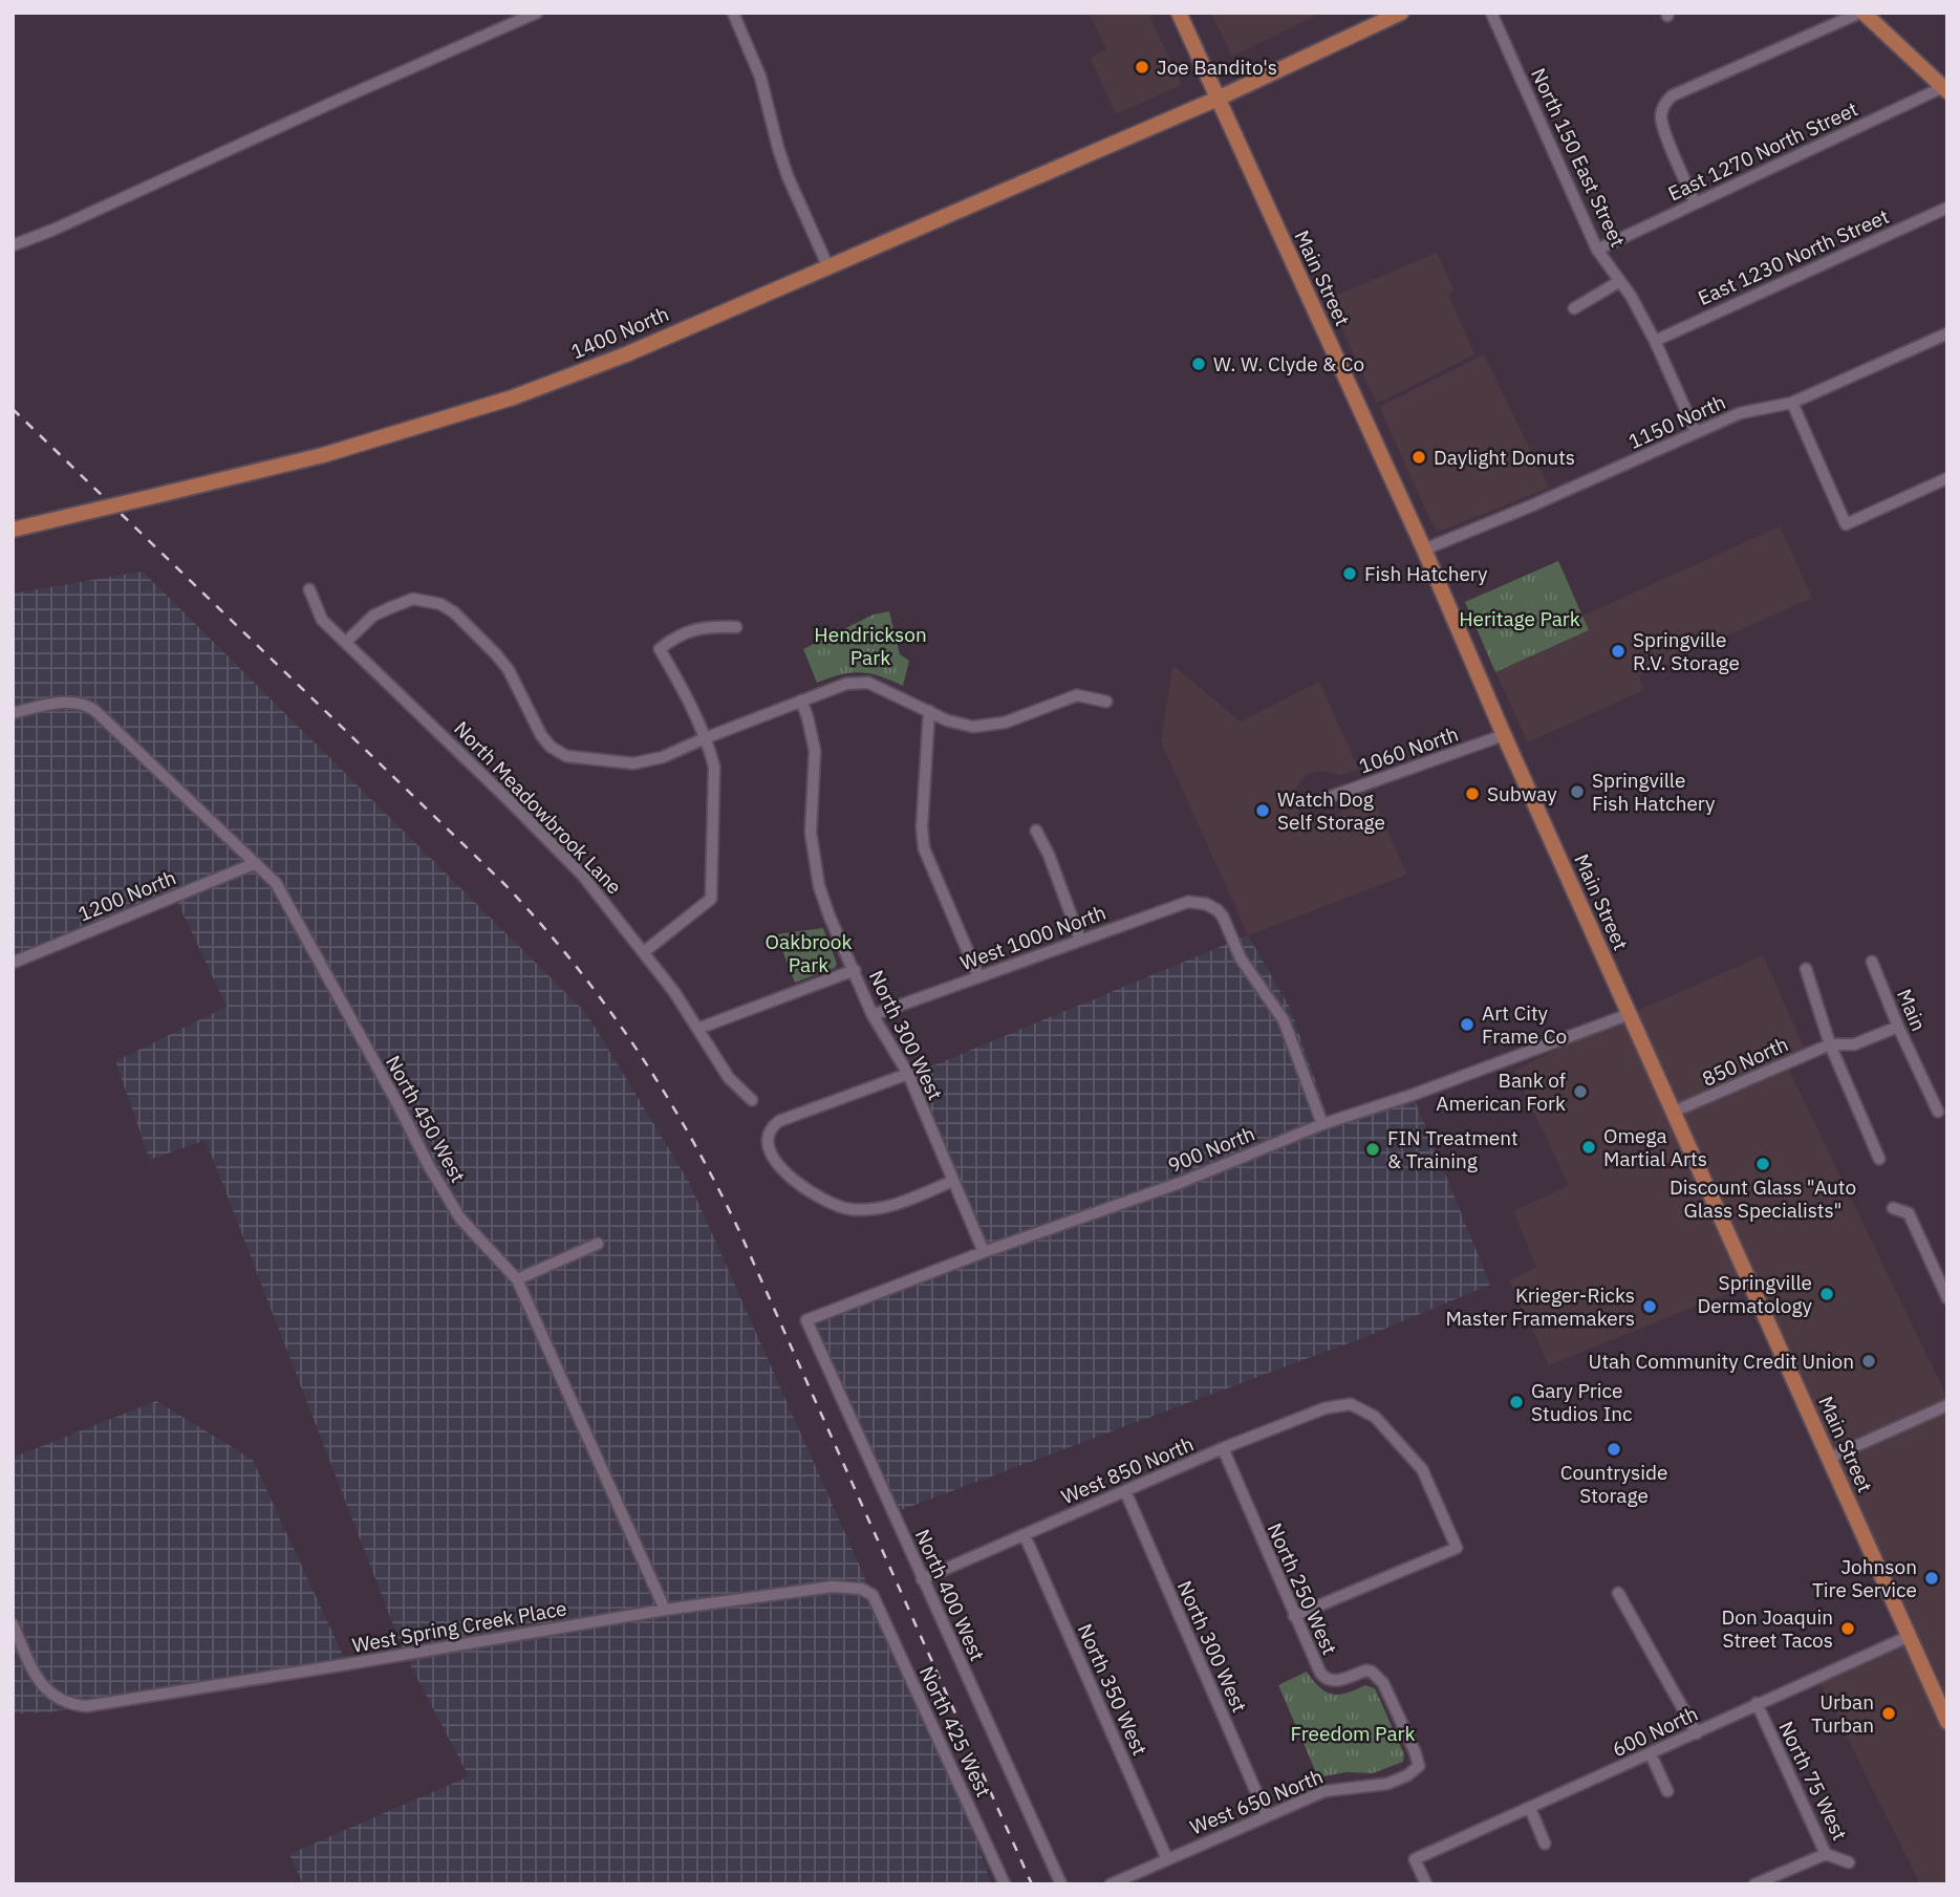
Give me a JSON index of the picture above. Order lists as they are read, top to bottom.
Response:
{
  "streets": {
    "main road": ["Main Street", "1400 North"],
    "street": [
      "East 1270 North Street",
      "North 150 East Street",
      "East 1230 North Street",
      "1150 North",
      "1060 North",
      "North Meadowbrook Lane",
      "1200 North",
      "West 1000 North",
      "Main",
      "North 300 West",
      "850 North",
      "North 450 West",
      "900 North",
      "West 850 North",
      "North 250 West",
      "North 400 West",
      "West Spring Creek Place",
      "North 350 West",
      "North 425 West",
      "600 North",
      "North 75 West",
      "West 650 North"
    ]
  },
  "crossings": [
    ["East 1270 North Street", "North 150 East Street"],
    ["North 150 East Street", "East 1230 North Street"],
    ["North 150 East Street", "1150 North"],
    ["Main Street", "1400 North"],
    ["Main Street", "1150 North"],
    ["Main Street", "1060 North"],
    ["Main Street", "850 North"],
    ["Main Street", "900 North"],
    ["Main Street", "600 North"],
    ["1200 North", "North 450 West"],
    ["West 1000 North", "North 300 West"],
    ["West 1000 North", "900 North"],
    ["Main", "850 North"],
    ["North 300 West", "900 North"],
    ["North 300 West", "West 850 North"],
    ["North 300 West", "West 650 North"],
    ["North 450 West", "West Spring Creek Place"],
    ["900 North", "North 400 West"],
    ["West 850 North", "North 250 West"],
    ["West 850 North", "North 400 West"],
    ["West 850 North", "North 350 West"],
    ["North 250 West", "West 650 North"],
    ["West Spring Creek Place", "North 425 West"],
    ["North 350 West", "West 650 North"],
    ["600 North", "North 75 West"]
  ],
  "parks": [
    "Heritage Park",
    "Hendrickson Park",
    "Oakbrook Park",
    "Freedom Park"
  ],
  "places": [
    "Joe Bandito's",
    "W. W. Clyde & Co",
    "Daylight Donuts",
    "Fish Hatchery",
    "Springville R.V. Storage",
    "Springville Fish Hatchery",
    "Subway",
    "Watch Dog Self Storage",
    "Art City Frame Co",
    "Bank of American Fork",
    "Omega Martial Arts",
    "FIN Treatment & Training",
    "Discount Glass \"Auto Glass Specialists\"",
    "Springville Dermatology",
    "Krieger-Ricks Master Framemakers",
    "Utah Community Credit Union",
    "Gary Price Studios Inc",
    "Countryside Storage",
    "Johnson Tire Service",
    "Don Joaquin Street Tacos",
    "Urban Turban"
  ]
}
